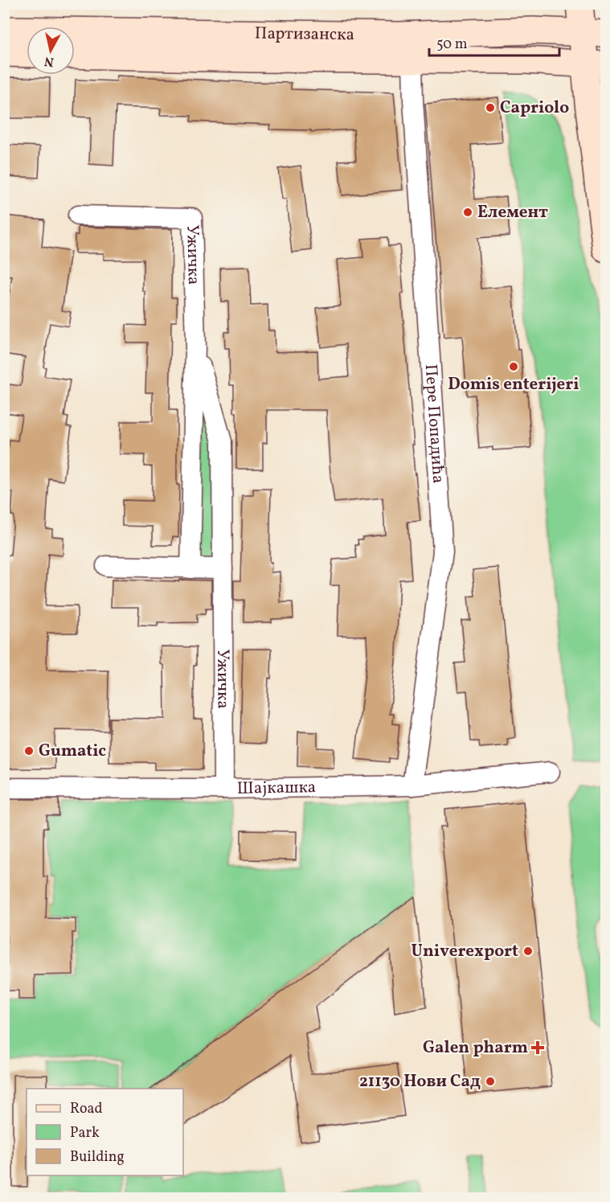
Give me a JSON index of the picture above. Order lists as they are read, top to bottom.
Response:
{
  "streets": {
    "main road": ["Партизанска"],
    "street": ["Ужичка", "Пере Попадића", "Шајкашка"]
  },
  "crossings": [
    ["Партизанска", "Пере Попадића"],
    ["Ужичка", "Шајкашка"],
    ["Пере Попадића", "Шајкашка"]
  ],
  "places": {
    "other": [
      "Capriolo",
      "Елемент",
      "Domis enterijeri",
      "Gumatic",
      "Univerexport",
      "21130 Нови Сад"
    ],
    "health": ["Galen pharm"]
  },
  "legend": ["Road", "Park", "Building"],
  "scale_bar": "50 m",
  "north": "bottom"
}
